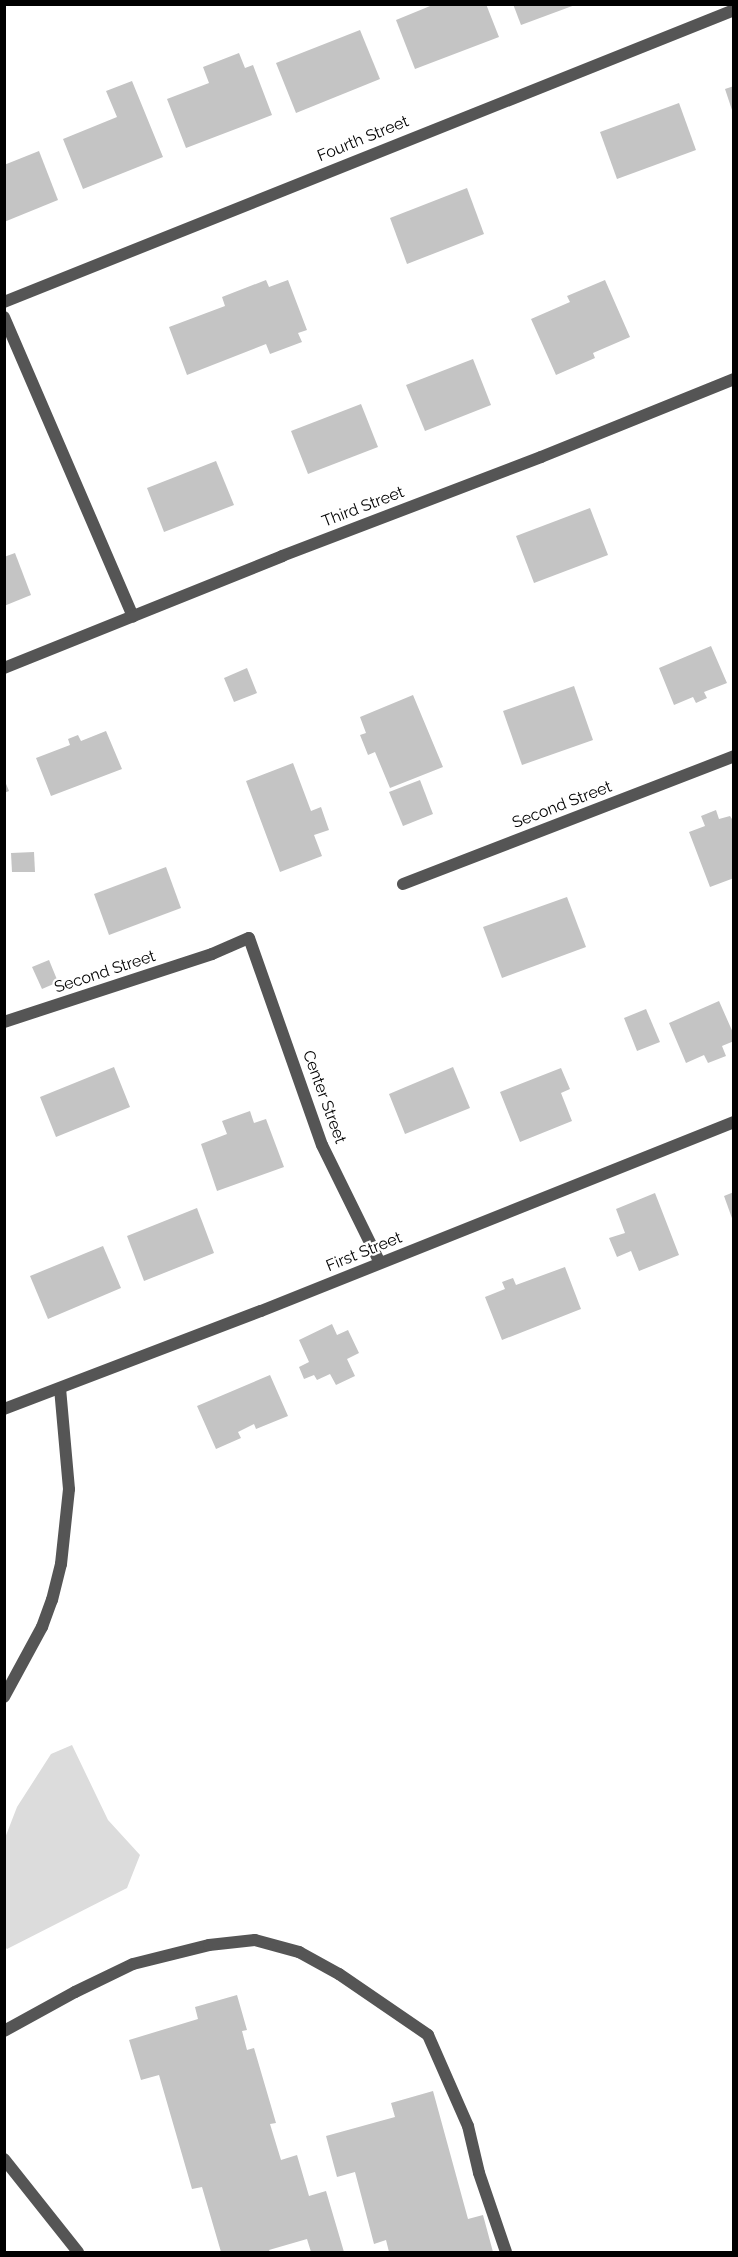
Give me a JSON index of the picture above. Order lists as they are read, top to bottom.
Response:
{
  "streets": {
    "street": [
      "Fourth Street",
      "Third Street",
      "Second Street",
      "Center Street",
      "First Street"
    ]
  },
  "crossings": [
    ["Second Street", "Center Street"],
    ["Center Street", "First Street"]
  ]
}
